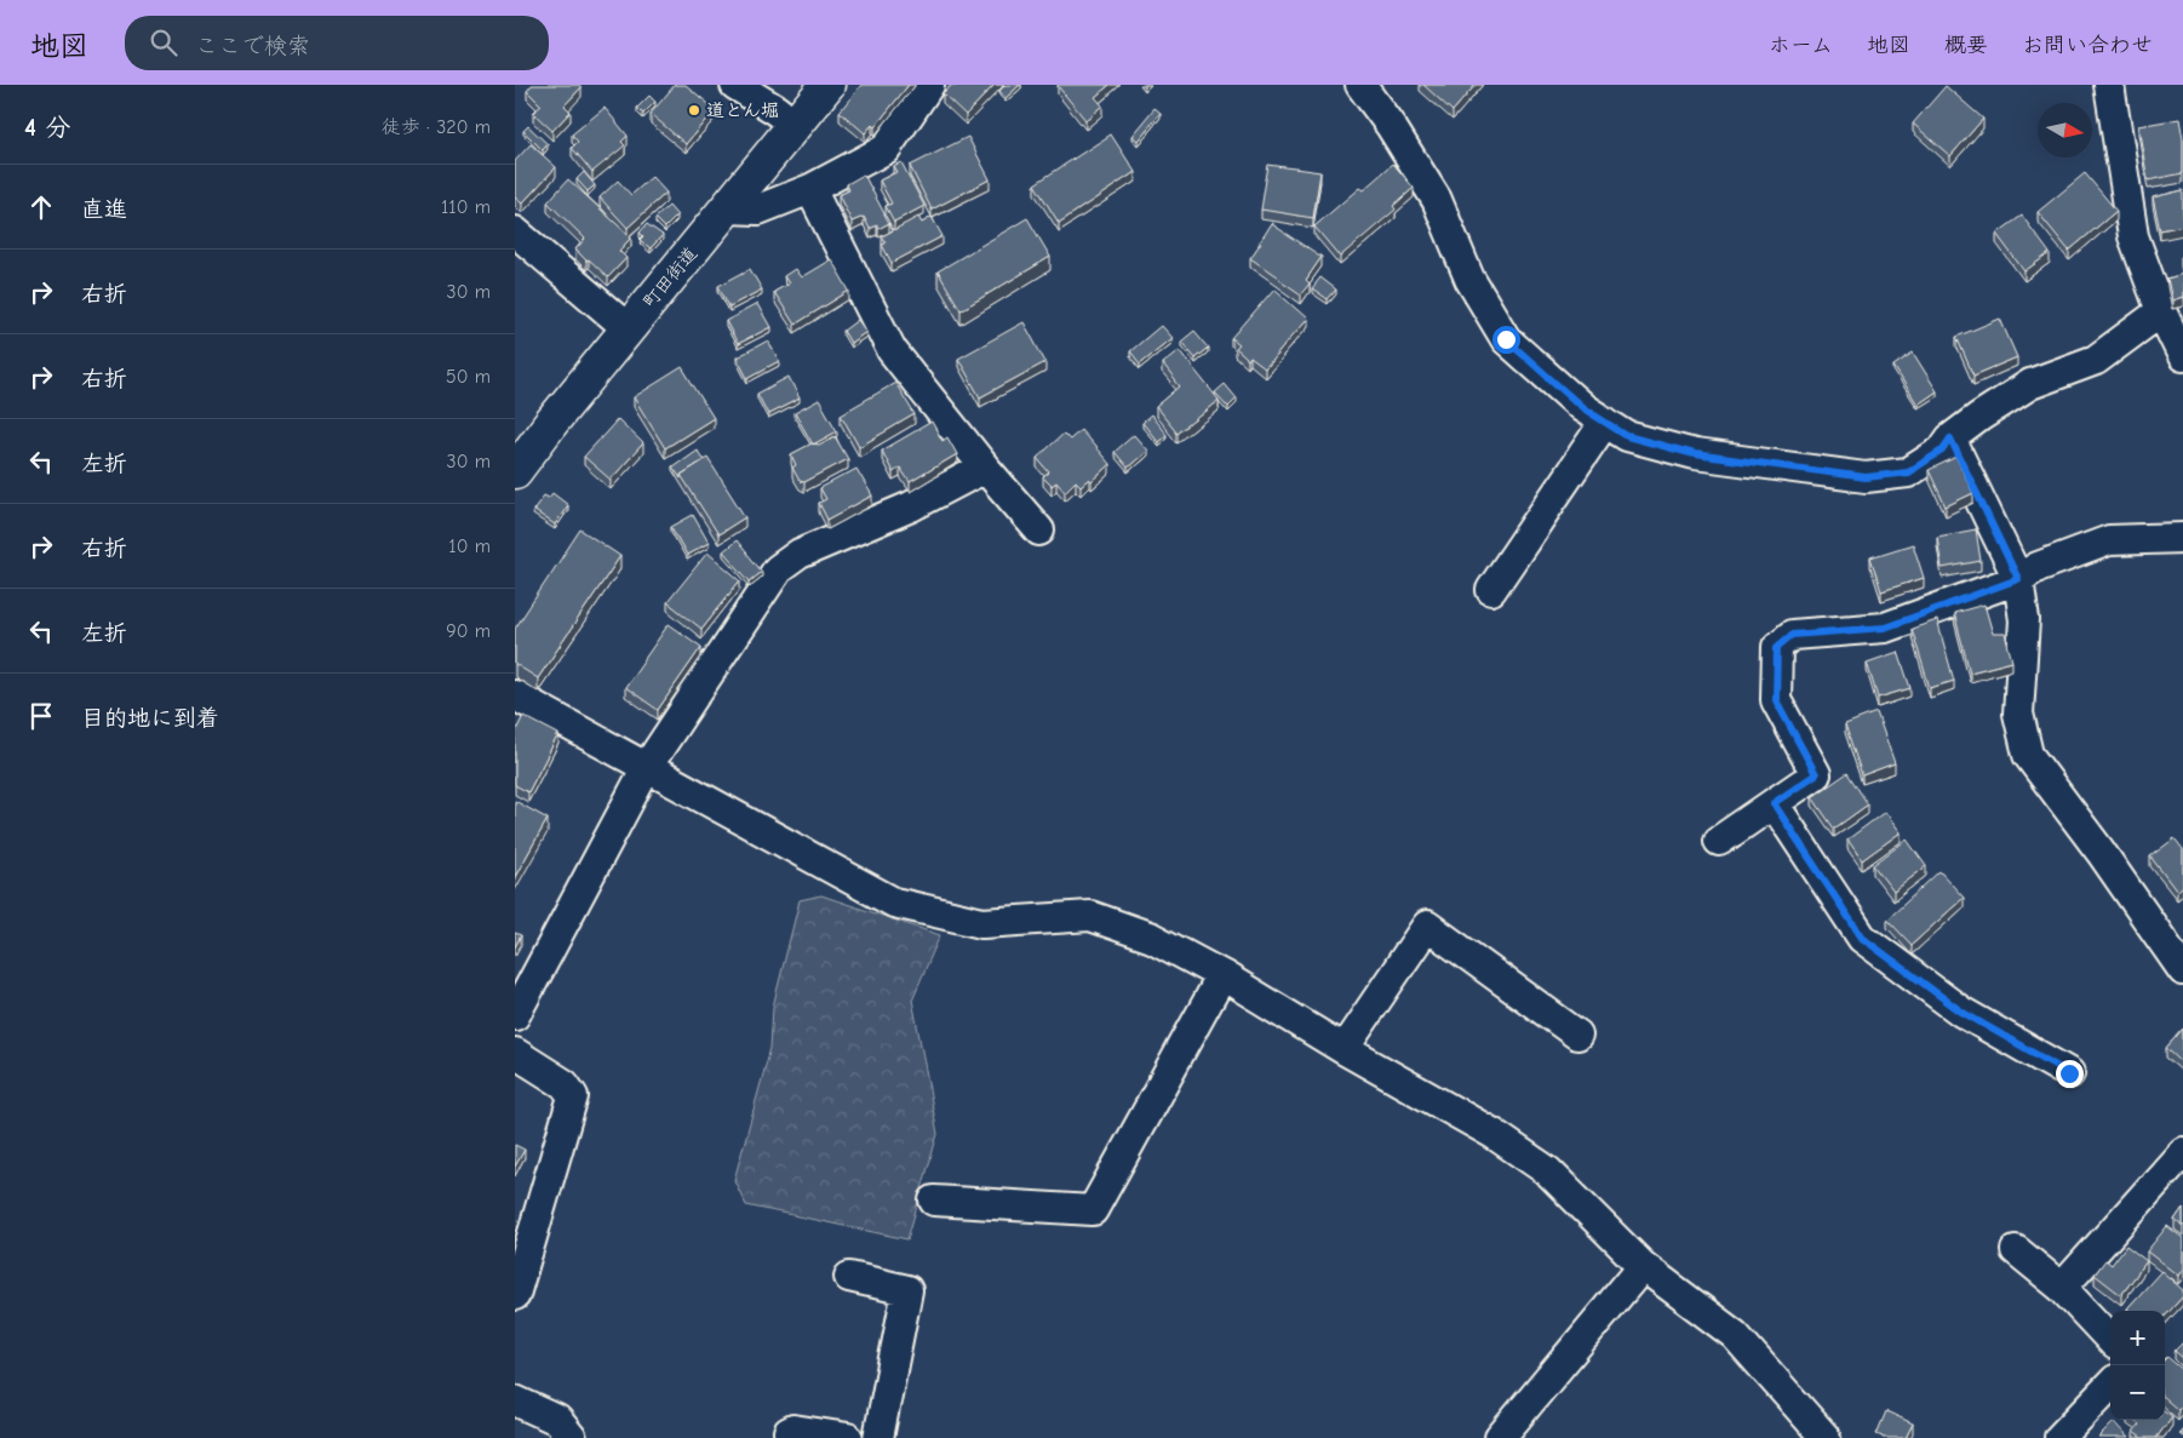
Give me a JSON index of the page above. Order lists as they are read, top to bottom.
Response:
{
  "streets": {
    "main road": ["町田街道"]
  },
  "places": ["道とん堀"],
  "north": "right",
  "page": {
    "header": "地図",
    "search": "ここで検索",
    "nav": [
      "ホーム",
      "地図",
      "概要",
      "お問い合わせ"
    ],
    "heading": ["4 分", "徒歩 · 320 m"],
    "list": [
      ["直進", "110 m"],
      ["右折", "30 m"],
      ["右折", "50 m"],
      ["左折", "30 m"],
      ["右折", "10 m"],
      ["左折", "90 m"],
      "目的地に到着"
    ],
    "map_buttons": ["+", "−"]
  }
}
